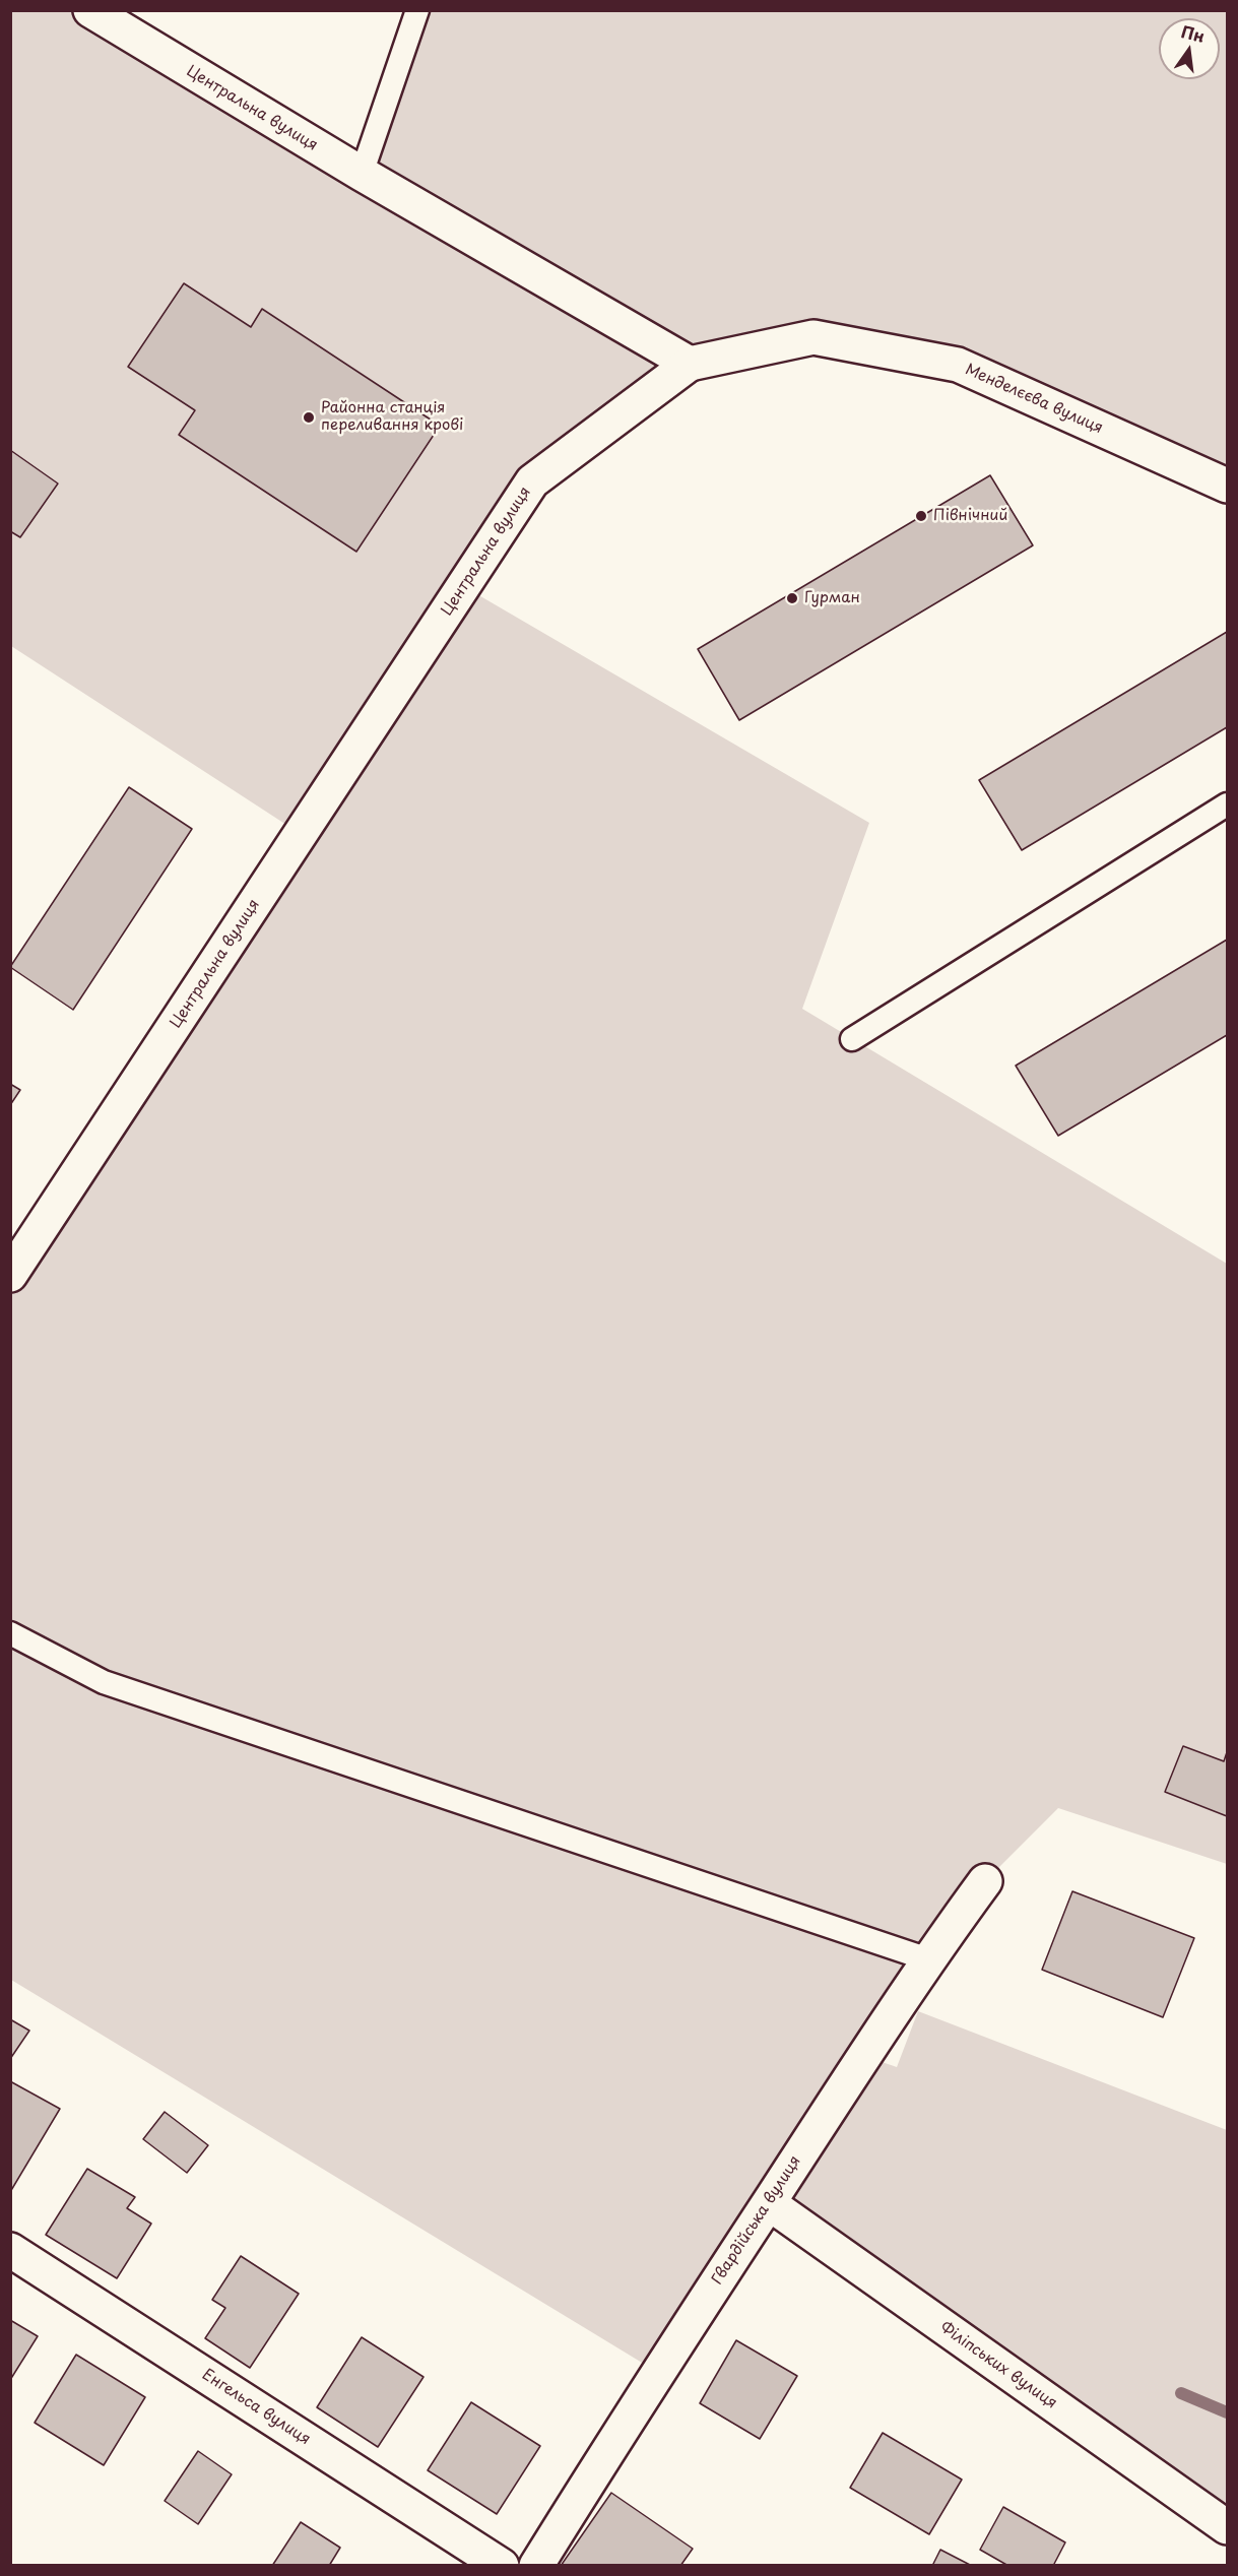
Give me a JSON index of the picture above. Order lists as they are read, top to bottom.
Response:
{
  "streets": {
    "street": [
      "Центральна вулиця",
      "Менделєєва вулиця",
      "Гвардійська вулиця",
      "Філіпських вулиця",
      "Енгельса вулиця"
    ]
  },
  "crossings": [
    ["Центральна вулиця", "Менделєєва вулиця"],
    ["Гвардійська вулиця", "Філіпських вулиця"]
  ],
  "places": ["Районна станція переливання крові", "Північний", "Гурман"],
  "north": "top"
}
